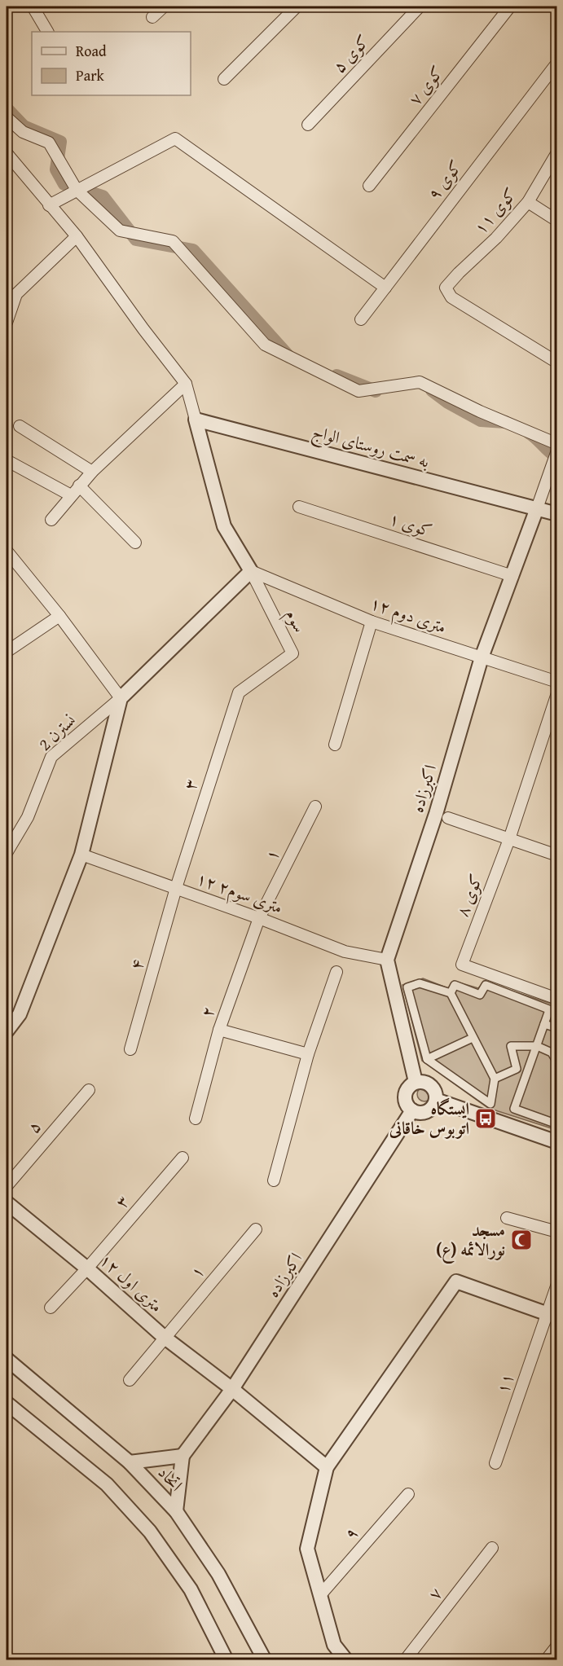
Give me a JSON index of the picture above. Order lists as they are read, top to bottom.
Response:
{
  "streets": {
    "street": [
      "کوی ۵",
      "کوی ۷",
      "کوی ۹",
      "کوی ۱۱",
      "به سمت روستای الواج",
      "کوی ۱",
      "۱۲ متری دوم",
      "سوم",
      "نسترن 2",
      "۳",
      "اکبرزاده",
      "۱",
      "۱۲ متری سوم۲",
      "کوی ۸",
      "۴",
      "۲",
      "۵",
      "۱۲ متری اول",
      "۱۱",
      "اتحاد",
      "۹",
      "۷"
    ]
  },
  "crossings": [
    ["به سمت روستای الواج", "اکبرزاده"],
    ["کوی ۱", "اکبرزاده"],
    ["۱۲ متری دوم", "سوم"],
    ["۱۲ متری دوم", "اکبرزاده"],
    ["سوم", "۳"],
    ["۳", "۱۲ متری سوم۲"],
    ["۳", "۴"],
    ["۳", "۱۲ متری اول"],
    ["اکبرزاده", "۱۲ متری سوم۲"],
    ["اکبرزاده", "۱۲ متری اول"],
    ["۱", "۱۲ متری سوم۲"],
    ["۱", "۲"],
    ["۱", "۱۲ متری اول"],
    ["۱۲ متری سوم۲", "۴"],
    ["۱۲ متری سوم۲", "۲"]
  ],
  "places": {
    "bus stop": ["ایستگاه اتوبوس خاقانی"],
    "mosque": ["مسجد نورالائمه (ع)"]
  },
  "legend": ["Road", "Park"]
}
